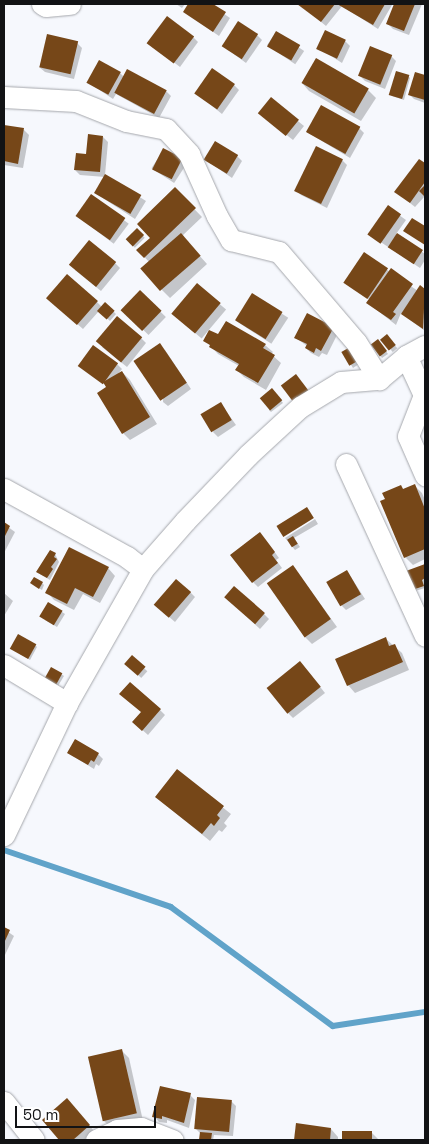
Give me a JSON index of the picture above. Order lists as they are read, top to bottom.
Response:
{
  "scale_bar": "50 m"
}
